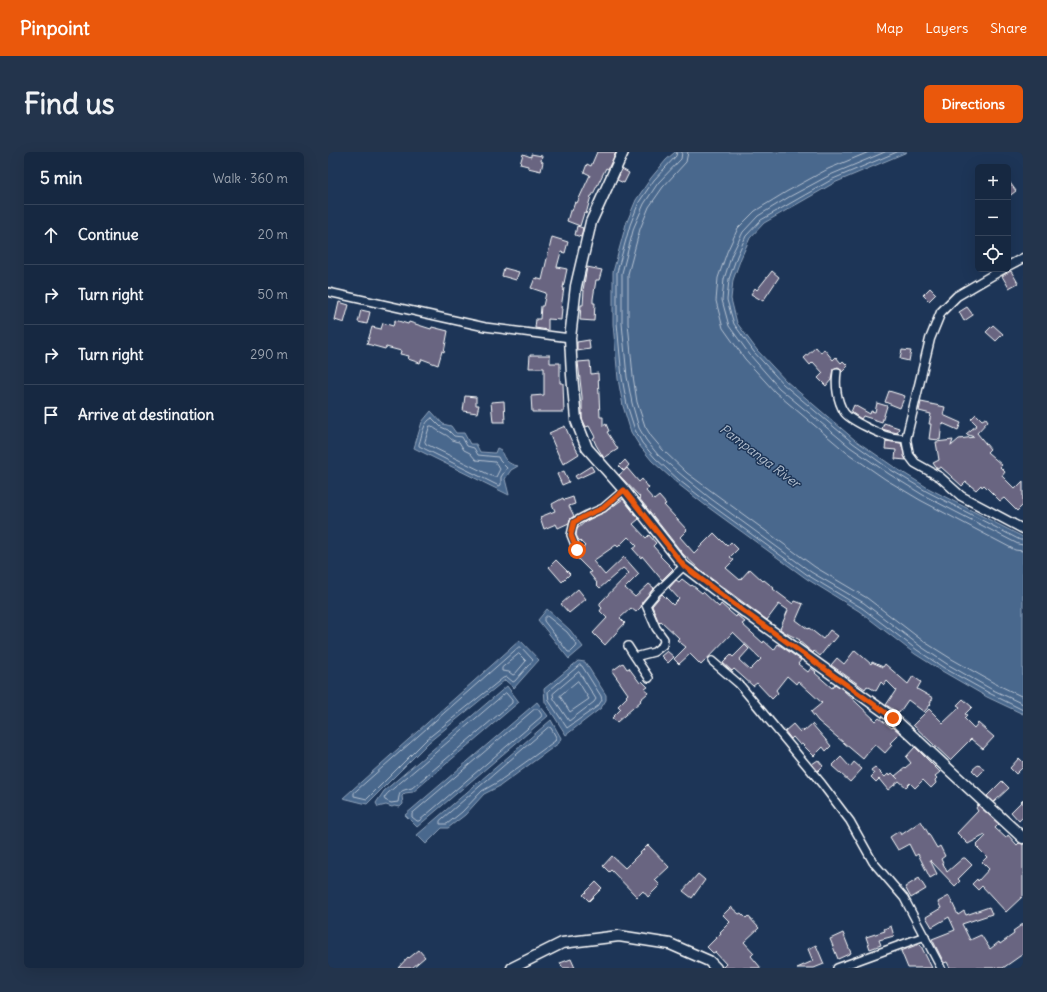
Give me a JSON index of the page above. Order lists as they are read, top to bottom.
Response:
{
  "water": ["Pampanga River"],
  "page": {
    "header": "Pinpoint",
    "nav": ["Map", "Layers", "Share"],
    "buttons": "Directions",
    "title": "Find us",
    "heading": ["5 min", "Walk · 360 m"],
    "map_buttons": ["+", "−"],
    "list": [
      ["Continue", "20 m"],
      ["Turn right", "50 m"],
      ["Turn right", "290 m"],
      "Arrive at destination"
    ]
  }
}
